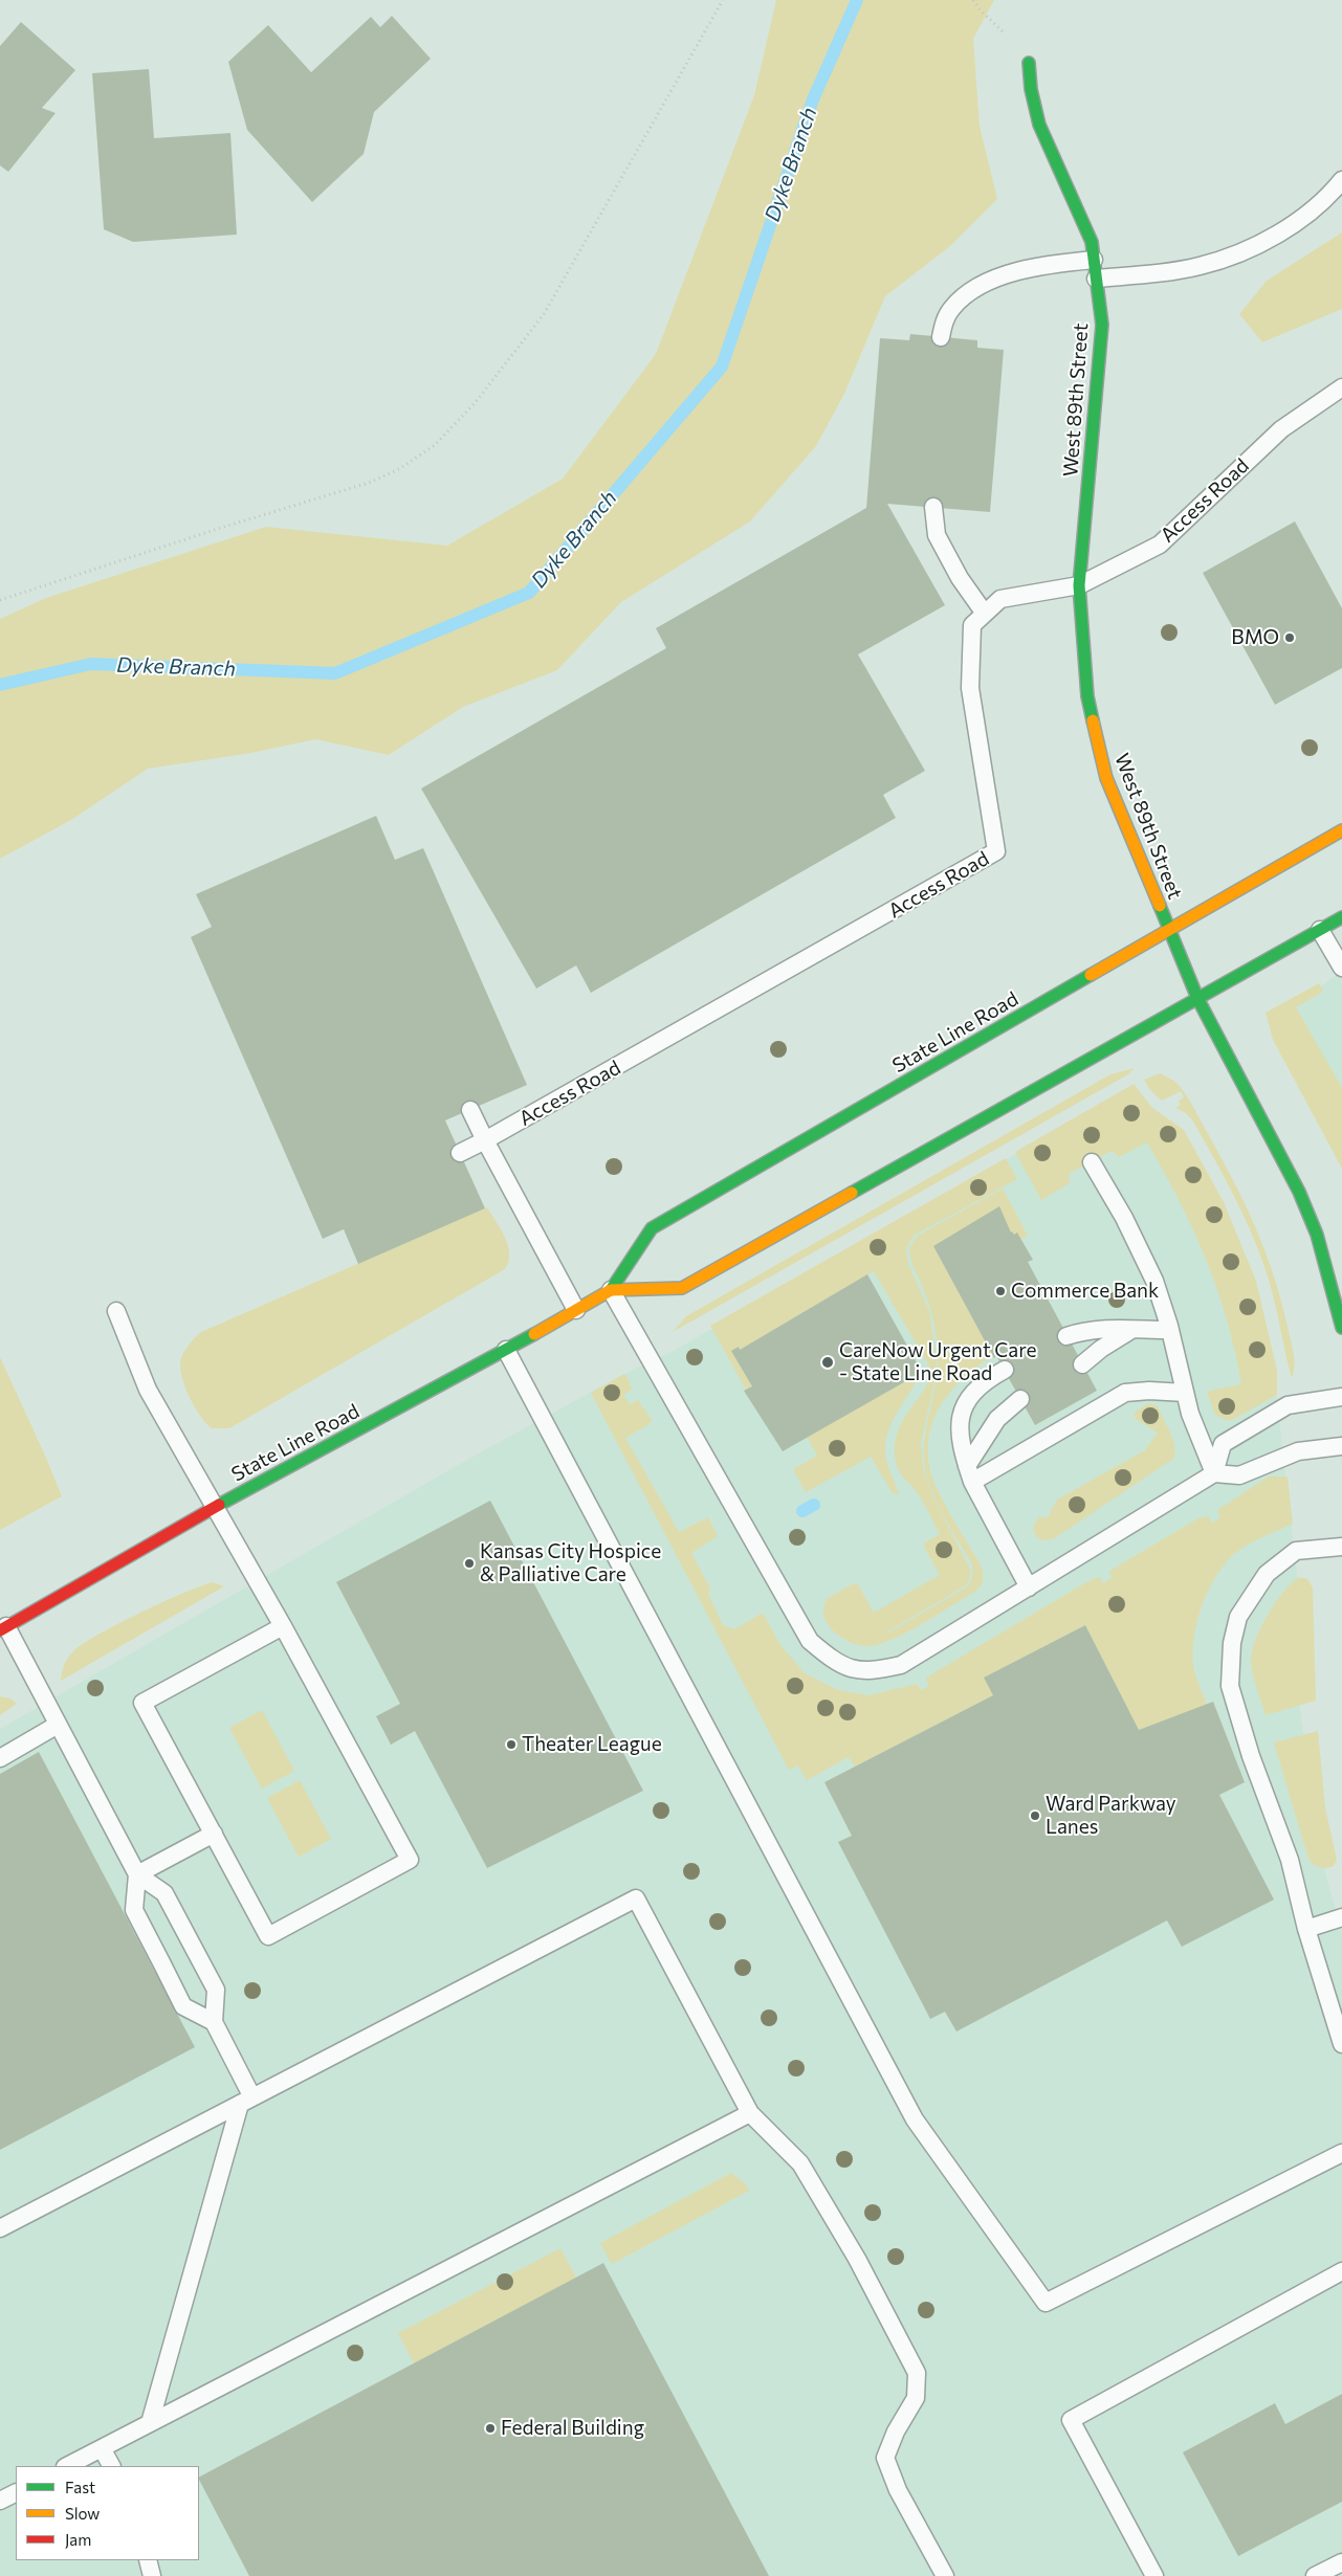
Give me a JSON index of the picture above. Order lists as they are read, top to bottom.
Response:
{
  "streets": {
    "main road": ["West 89th Street", "State Line Road"],
    "lane": ["Access Road"]
  },
  "crossings": [
    ["West 89th Street", "Access Road"],
    ["West 89th Street", "State Line Road"]
  ],
  "water": ["Dyke Branch"],
  "places": [
    "BMO",
    "Commerce Bank",
    "CareNow Urgent Care - State Line Road",
    "Kansas City Hospice & Palliative Care",
    "Theater League",
    "Ward Parkway Lanes",
    "Federal Building"
  ],
  "legend": ["Fast", "Slow", "Jam"]
}
